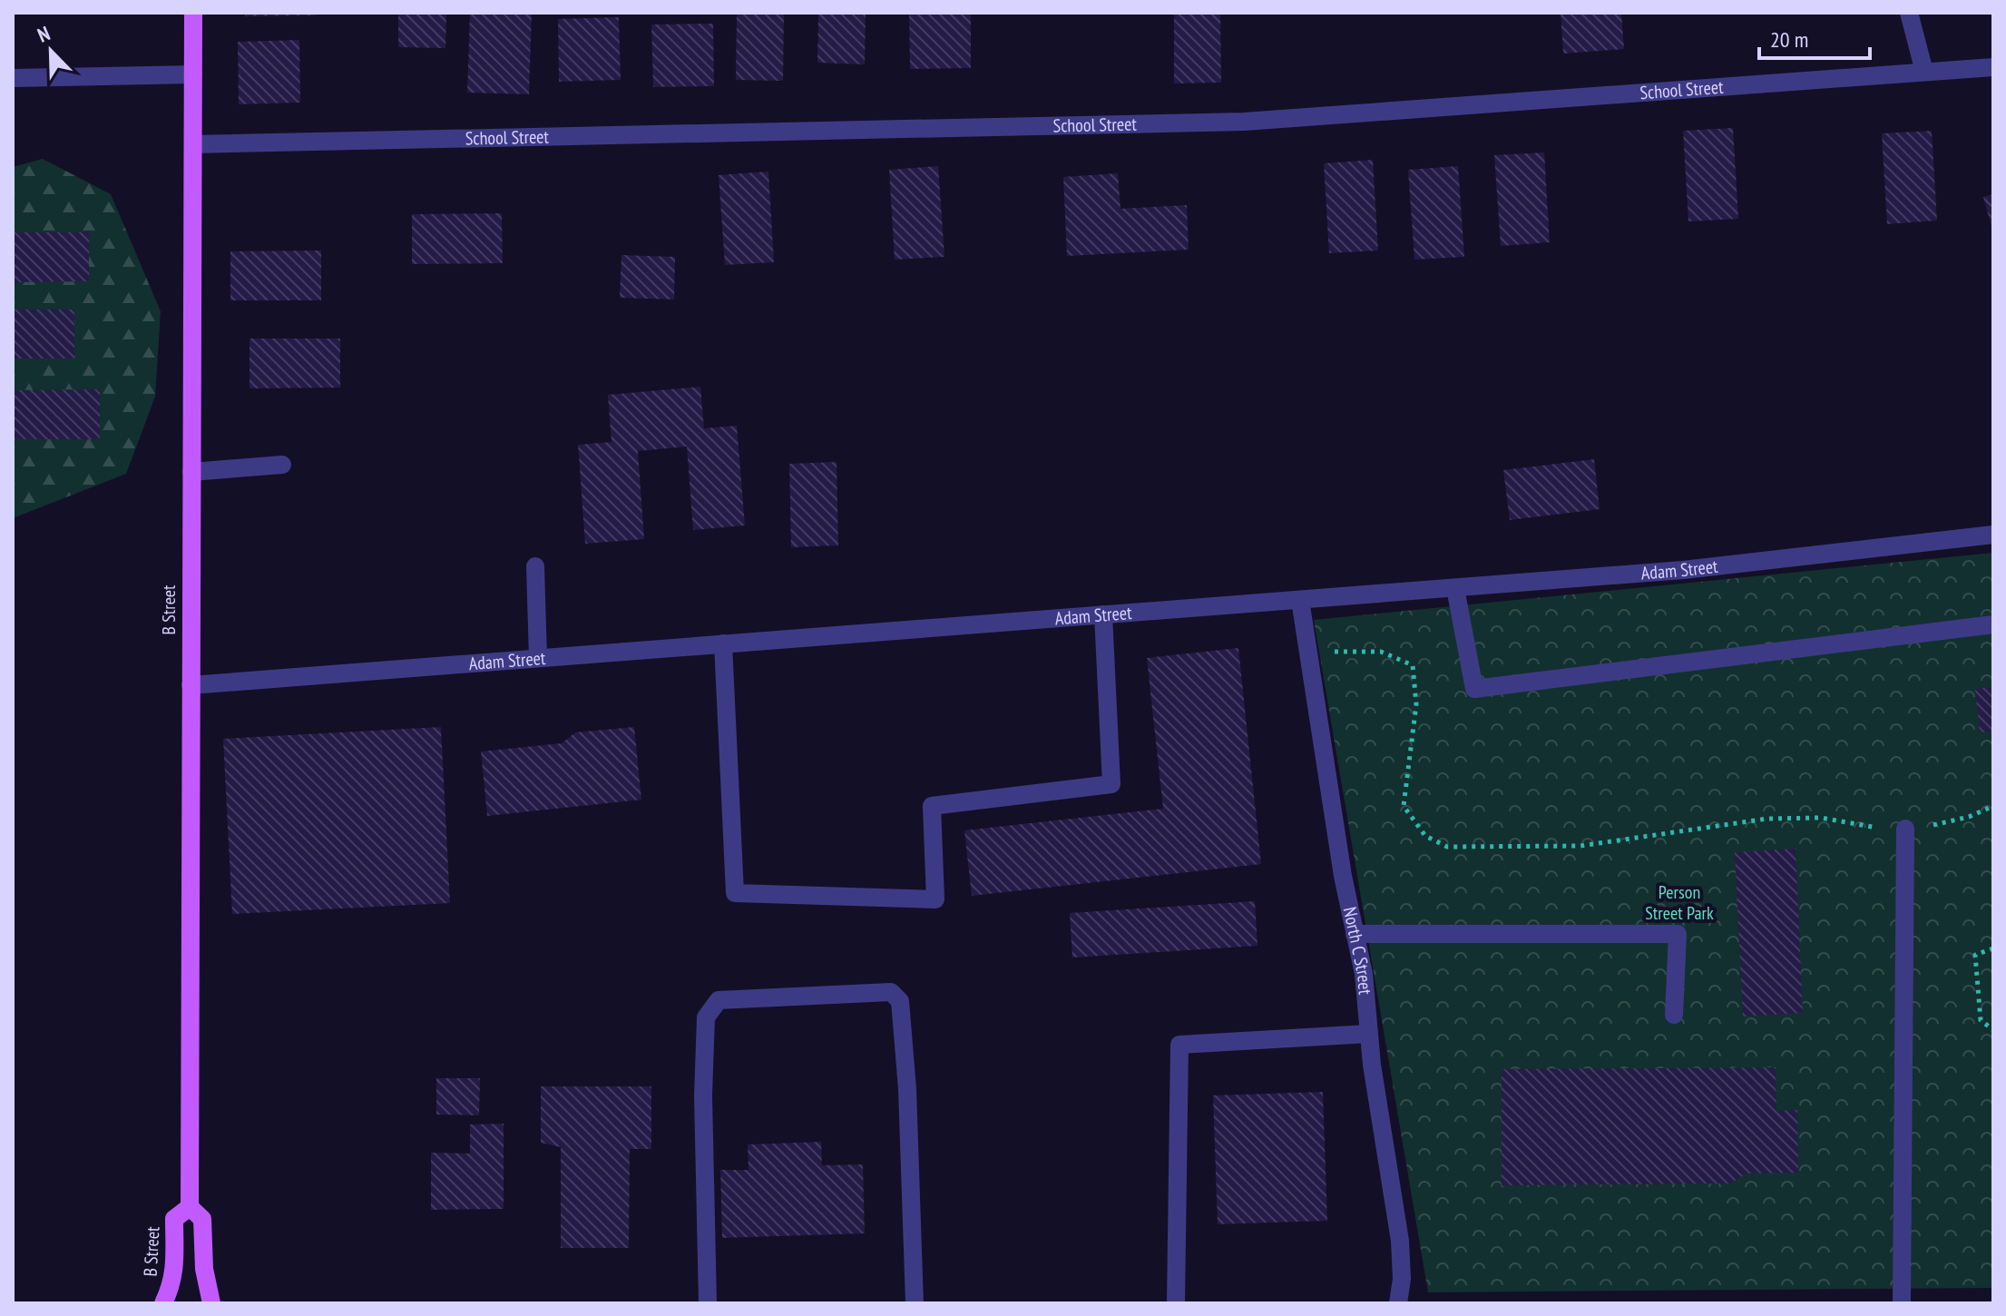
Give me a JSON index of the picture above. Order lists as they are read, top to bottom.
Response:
{
  "streets": {
    "main road": ["B Street"],
    "street": ["School Street", "Adam Street", "North C Street"]
  },
  "crossings": [
    ["School Street", "B Street"],
    ["Adam Street", "B Street"],
    ["Adam Street", "North C Street"]
  ],
  "parks": ["Person Street Park"],
  "scale_bar": "20 m",
  "north": "top left"
}
